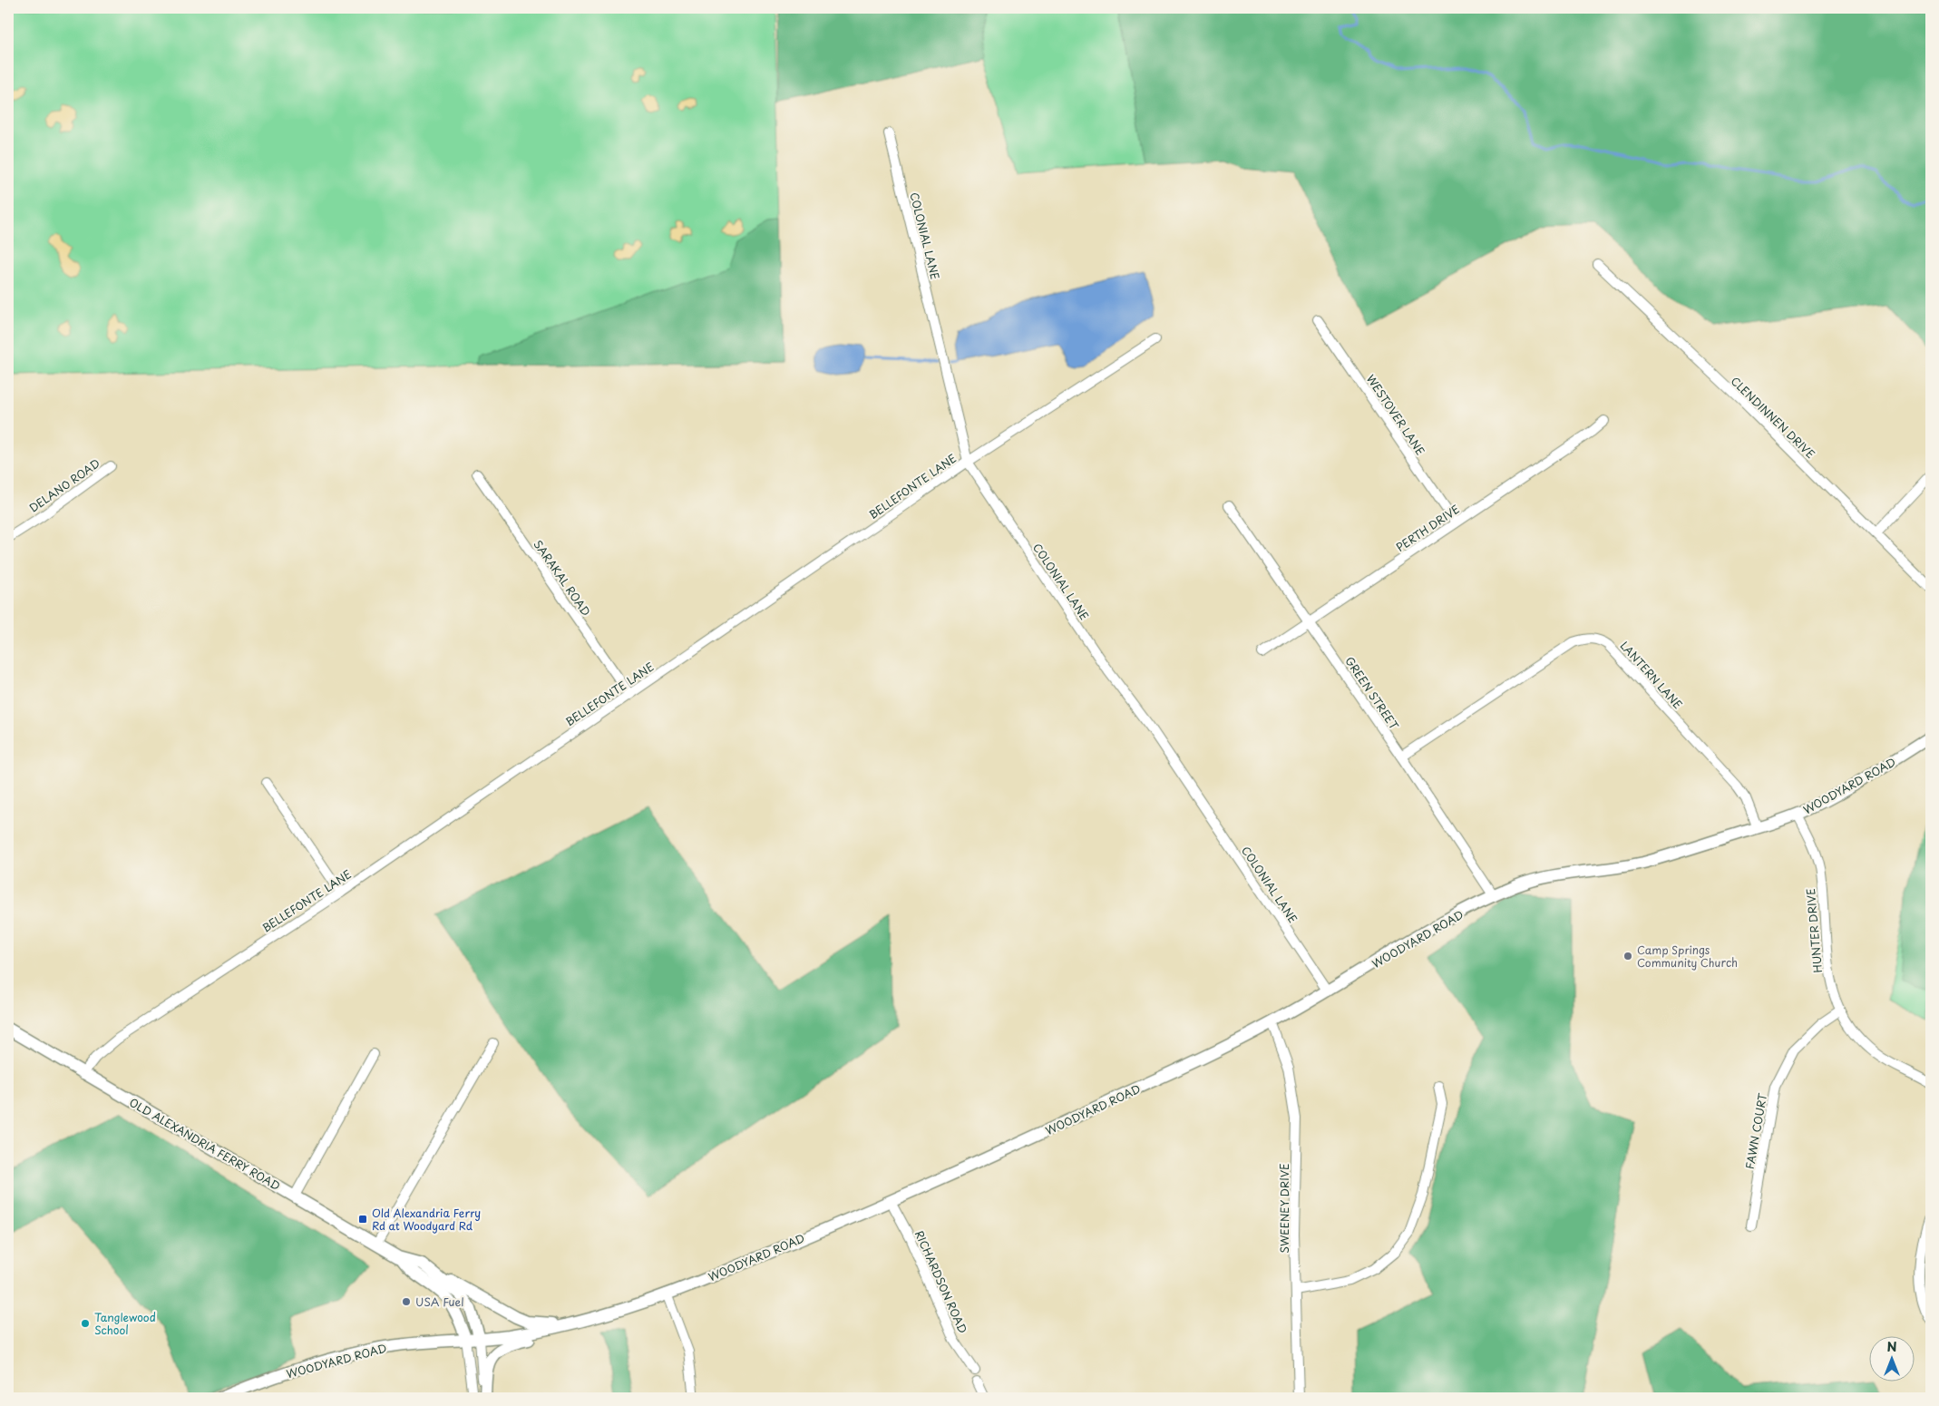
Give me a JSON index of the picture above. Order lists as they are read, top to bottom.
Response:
{
  "streets": {
    "main road": ["WOODYARD ROAD", "OLD ALEXANDRIA FERRY ROAD"],
    "street": [
      "COLONIAL LANE",
      "WESTOVER LANE",
      "CLENDINNEN DRIVE",
      "DELANO ROAD",
      "BELLEFONTE LANE",
      "PERTH DRIVE",
      "SARAKAL ROAD",
      "LANTERN LANE",
      "GREEN STREET",
      "HUNTER DRIVE",
      "FAWN COURT",
      "SWEENEY DRIVE",
      "RICHARDSON ROAD"
    ]
  },
  "crossings": [
    ["COLONIAL LANE", "BELLEFONTE LANE"],
    ["COLONIAL LANE", "WOODYARD ROAD"],
    ["WESTOVER LANE", "PERTH DRIVE"],
    ["BELLEFONTE LANE", "SARAKAL ROAD"],
    ["BELLEFONTE LANE", "OLD ALEXANDRIA FERRY ROAD"],
    ["PERTH DRIVE", "GREEN STREET"],
    ["LANTERN LANE", "GREEN STREET"],
    ["LANTERN LANE", "WOODYARD ROAD"],
    ["GREEN STREET", "WOODYARD ROAD"],
    ["WOODYARD ROAD", "HUNTER DRIVE"],
    ["WOODYARD ROAD", "OLD ALEXANDRIA FERRY ROAD"],
    ["WOODYARD ROAD", "SWEENEY DRIVE"],
    ["WOODYARD ROAD", "RICHARDSON ROAD"],
    ["HUNTER DRIVE", "FAWN COURT"]
  ],
  "places": {
    "other": ["Camp Springs Community Church", "USA Fuel", "Tanglewood School"],
    "transit": ["Old Alexandria Ferry Rd at Woodyard Rd"]
  },
  "north": "top"
}
